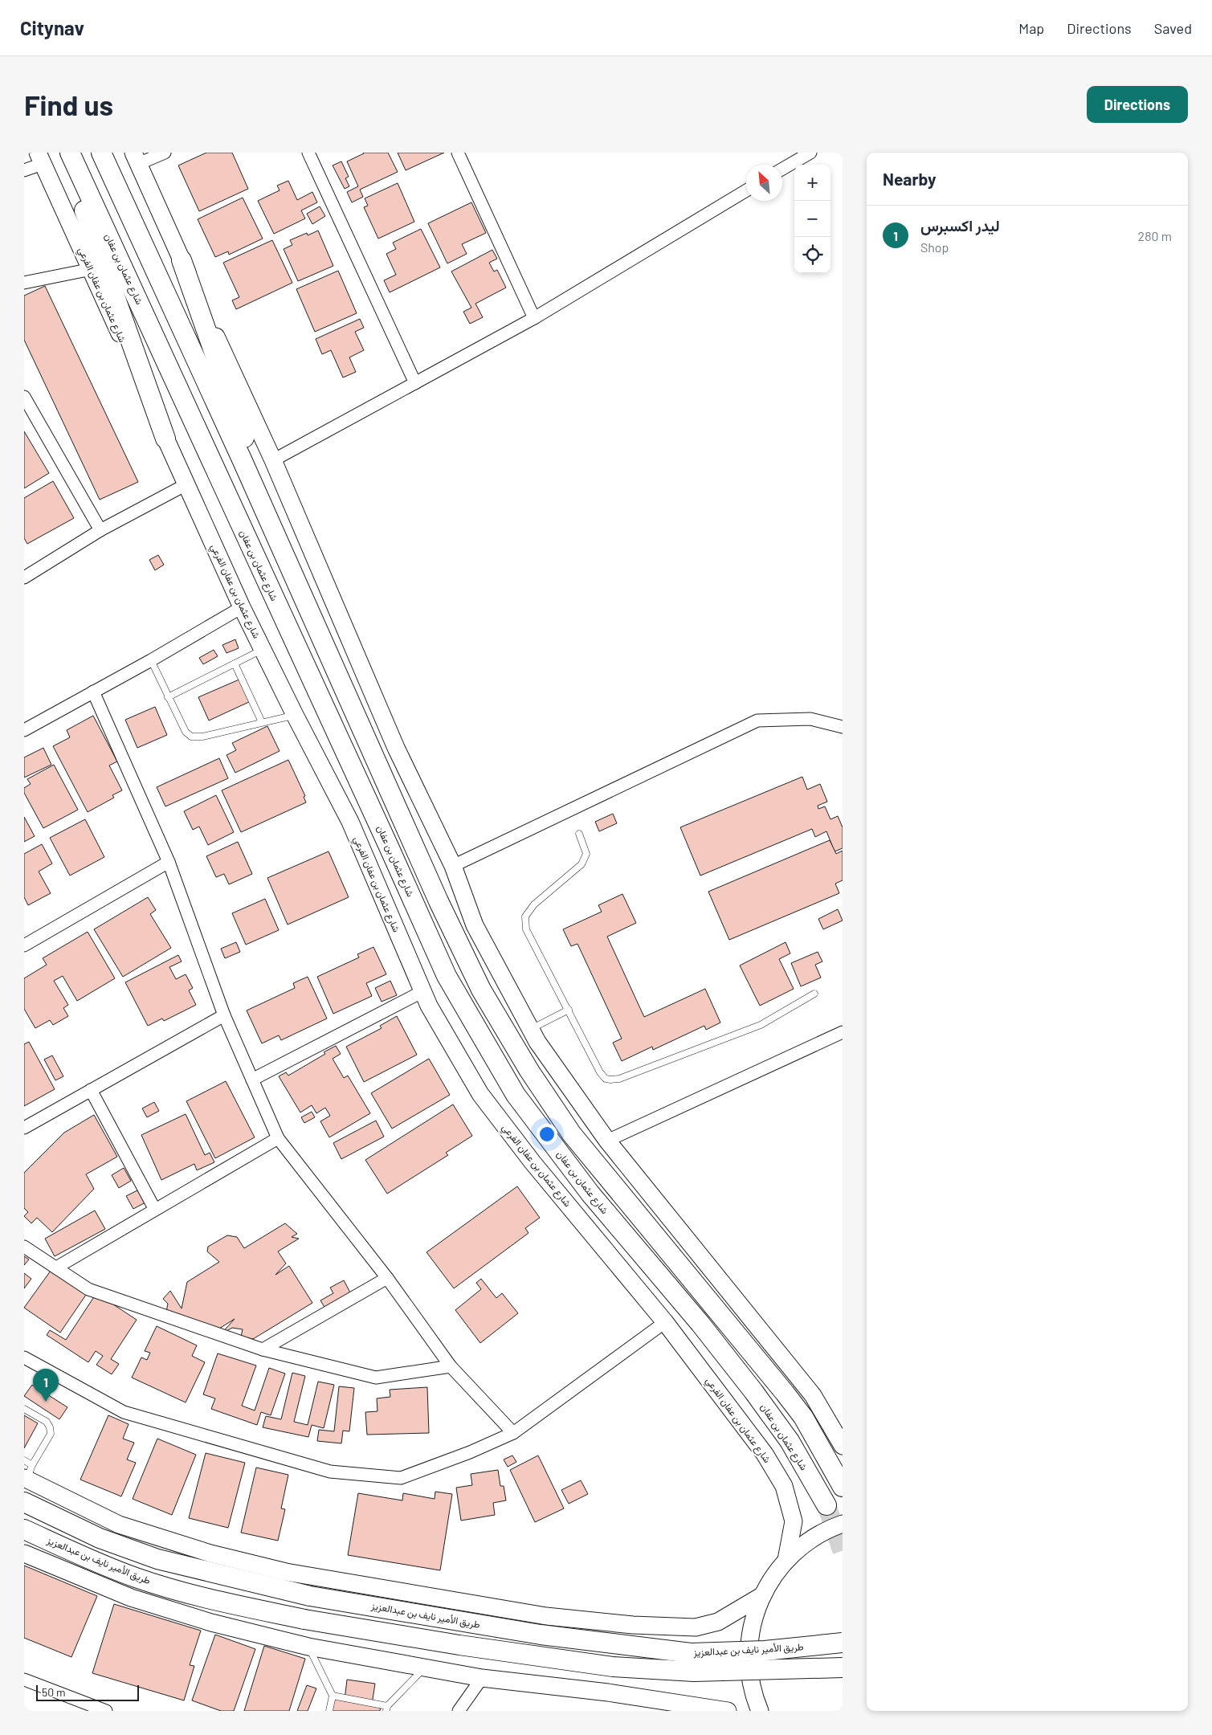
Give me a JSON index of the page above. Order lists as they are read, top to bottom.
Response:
{
  "streets": {
    "main road": ["شارع عثمان بن عفان", "شارع عثمان بن عفان الفرعي", "طريق الأمير نايف بن عبدالعزيز"]
  },
  "scale_bar": "50 m",
  "north": "top left",
  "page": {
    "header": "Citynav",
    "nav": ["Map", "Directions", "Saved"],
    "buttons": "Directions",
    "title": "Find us",
    "heading": "Nearby",
    "map_buttons": ["+", "−"],
    "list": [
      {
        "mark": "1",
        "name": "ليدر اكسبرس",
        "note": "Shop",
        "value": "280 m"
      }
    ],
    "pins": "1",
    "scale": "50 m"
  }
}
